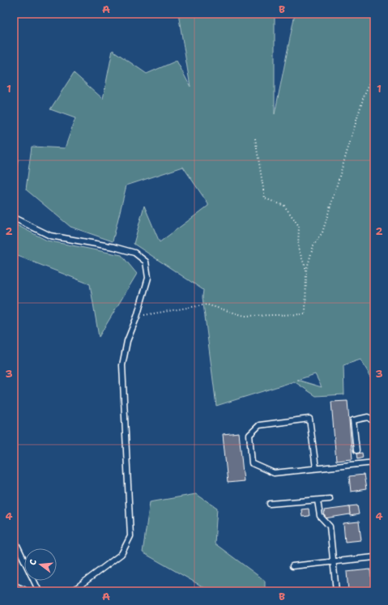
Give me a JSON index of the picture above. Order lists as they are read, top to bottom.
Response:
{
  "north": "left",
  "grid": {
    "columns": ["A", "B"],
    "rows": [
      "1",
      "2",
      "3",
      "4"
    ]
  }
}
